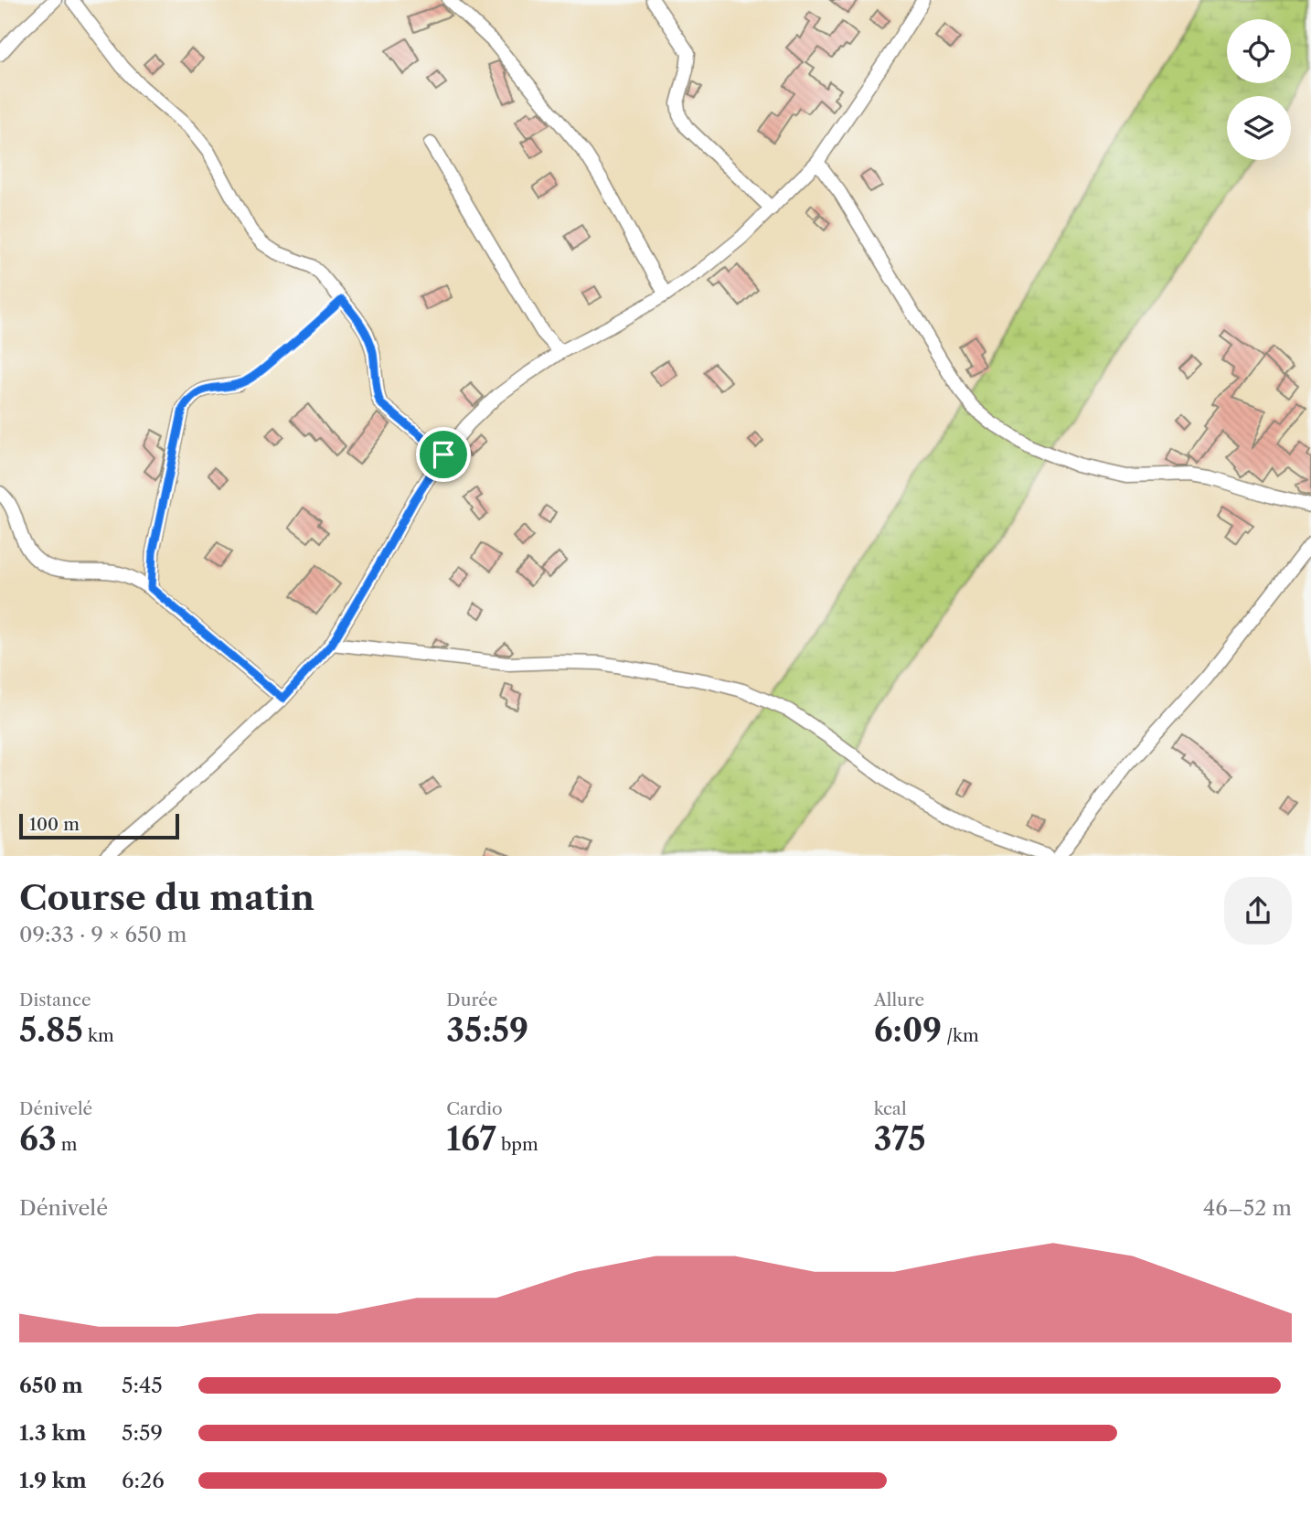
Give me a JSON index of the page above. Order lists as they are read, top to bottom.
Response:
{
  "scale_bar": "100 m",
  "page": {
    "scale": "100 m",
    "heading": ["Course du matin", "09:33 · 9 × 650 m"],
    "stats": [
      ["Distance", "5.85 km"],
      ["Durée", "35:59"],
      ["Allure", "6:09 /km"],
      ["Dénivelé", "63 m"],
      ["Cardio", "167 bpm"],
      ["kcal", "375"]
    ],
    "chart": ["Dénivelé", "46–52 m"],
    "list": [
      {
        "name": "650 m",
        "note": "5:45"
      },
      {
        "name": "1.3 km",
        "note": "5:59"
      },
      {
        "name": "1.9 km",
        "note": "6:26"
      }
    ]
  }
}
